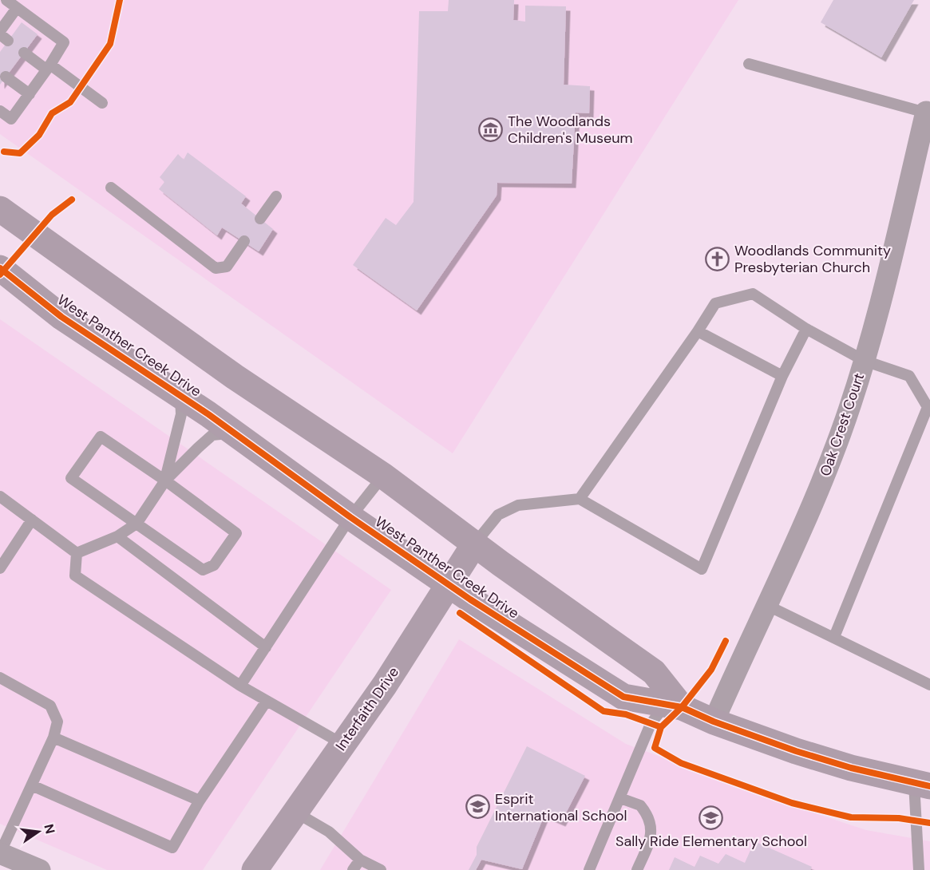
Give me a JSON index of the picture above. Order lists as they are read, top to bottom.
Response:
{
  "streets": {
    "street": ["West Panther Creek Drive", "Oak Crest Court", "Interfaith Drive"]
  },
  "crossings": [
    ["West Panther Creek Drive", "Oak Crest Court"],
    ["West Panther Creek Drive", "Interfaith Drive"]
  ],
  "places": {
    "museum": ["The Woodlands Children's Museum"],
    "church": ["Woodlands Community Presbyterian Church"],
    "school or university": ["Esprit International School", "Sally Ride Elementary School"]
  },
  "north": "right"
}
